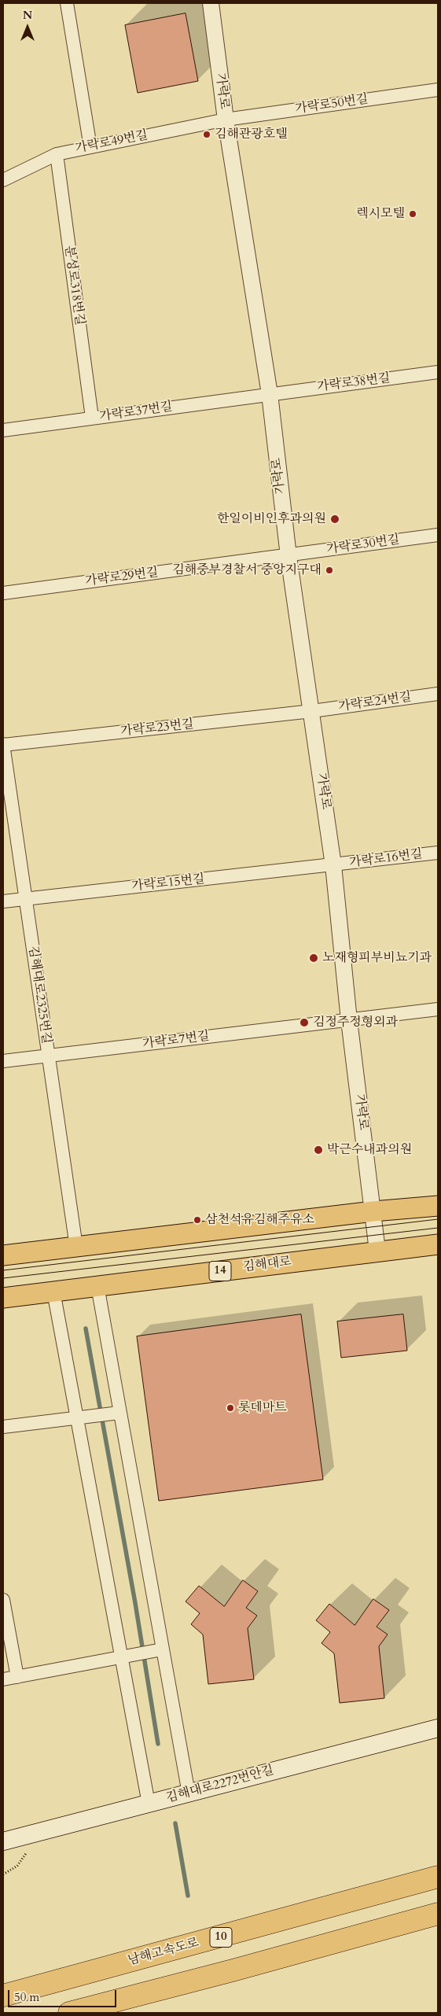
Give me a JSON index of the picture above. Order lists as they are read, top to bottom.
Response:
{
  "streets": {
    "highway": ["10", "남해고속도로"],
    "main road": ["김해대로", "14", "김해대로2272번안길"],
    "street": [
      "가락로",
      "가락로50번길",
      "가락로49번길",
      "분성로318번길",
      "가락로38번길",
      "가락로37번길",
      "가락로30번길",
      "가락로29번길",
      "가락로24번길",
      "가락로23번길",
      "가락로16번길",
      "가락로15번길",
      "김해대로2325번길",
      "가락로7번길"
    ]
  },
  "crossings": [
    ["가락로", "가락로50번길"],
    ["가락로", "가락로49번길"],
    ["가락로", "가락로38번길"],
    ["가락로", "가락로37번길"],
    ["가락로", "가락로30번길"],
    ["가락로", "가락로29번길"],
    ["가락로", "가락로24번길"],
    ["가락로", "가락로23번길"],
    ["가락로", "가락로16번길"],
    ["가락로", "가락로15번길"],
    ["가락로", "가락로7번길"],
    ["가락로", "김해대로"],
    ["가락로50번길", "가락로49번길"],
    ["가락로49번길", "분성로318번길"],
    ["분성로318번길", "가락로37번길"],
    ["가락로38번길", "가락로37번길"],
    ["가락로30번길", "가락로29번길"],
    ["가락로24번길", "가락로23번길"],
    ["가락로23번길", "김해대로2325번길"],
    ["가락로16번길", "가락로15번길"],
    ["가락로15번길", "김해대로2325번길"],
    ["김해대로2325번길", "가락로7번길"]
  ],
  "places": [
    "김해관광호텔",
    "렉시모텔",
    "한일이비인후과의원",
    "김해중부경찰서 중앙지구대",
    "노재형피부비뇨기과",
    "김정주정형외과",
    "박근수내과의원",
    "삼천석유김해주유소",
    "롯데마트"
  ],
  "scale_bar": "50 m",
  "north": "top"
}
